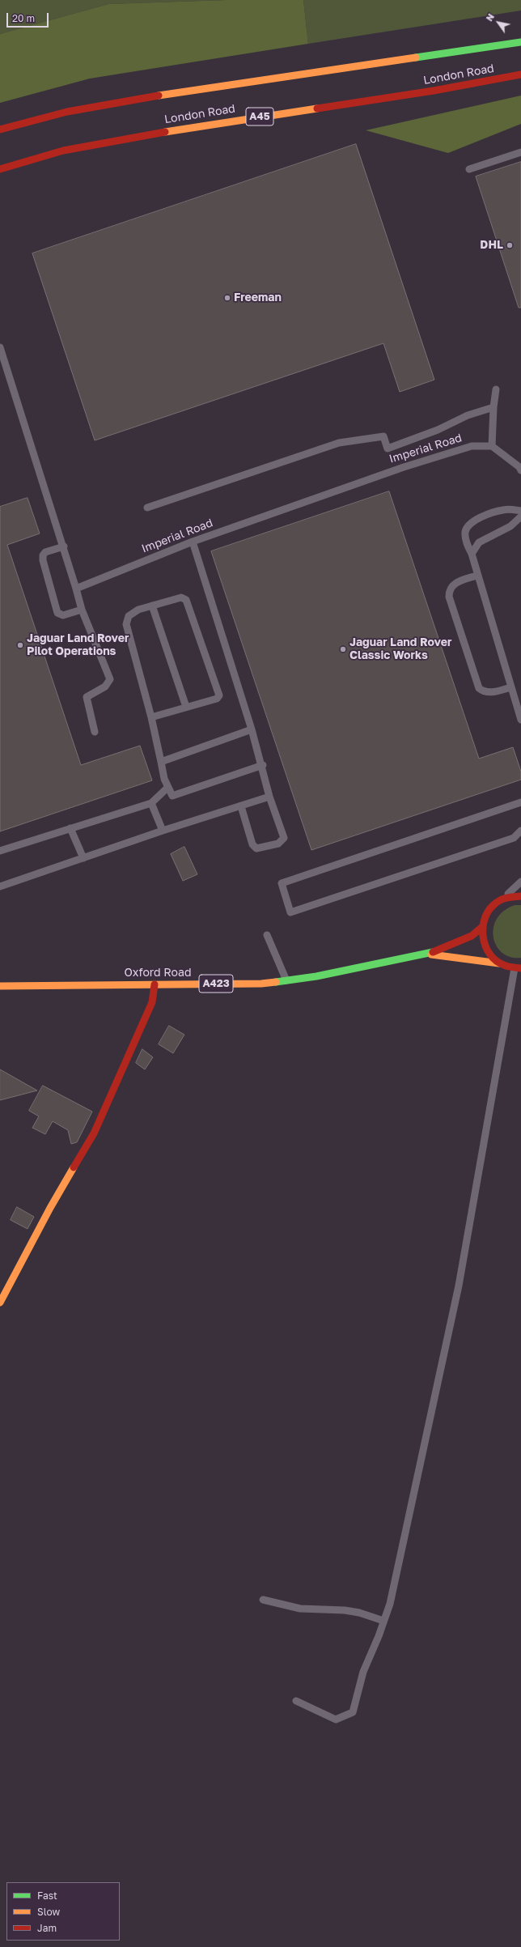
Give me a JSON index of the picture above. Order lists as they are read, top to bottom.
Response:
{
  "streets": {
    "main road": [
      "London Road",
      "A45",
      "Oxford Road",
      "A423"
    ],
    "lane": ["Imperial Road"]
  },
  "places": [
    "DHL",
    "Freeman",
    "Jaguar Land Rover Pilot Operations",
    "Jaguar Land Rover Classic Works"
  ],
  "legend": ["Fast", "Slow", "Jam"],
  "scale_bar": "20 m",
  "north": "top left"
}
